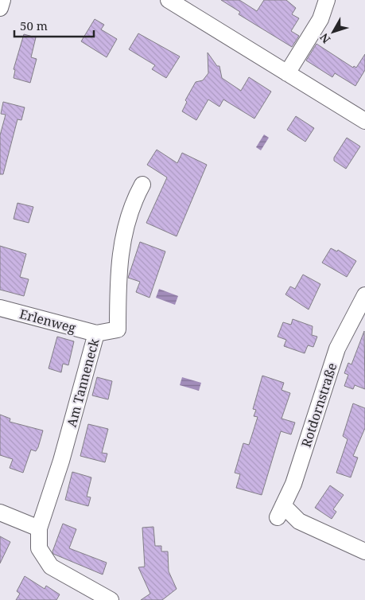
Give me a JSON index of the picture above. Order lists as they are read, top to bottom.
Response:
{
  "streets": {
    "street": ["Erlenweg", "Am Tanneneck", "Rotdornstraße"]
  },
  "crossings": [
    ["Erlenweg", "Am Tanneneck"]
  ],
  "scale_bar": "50 m",
  "north": "bottom left"
}
